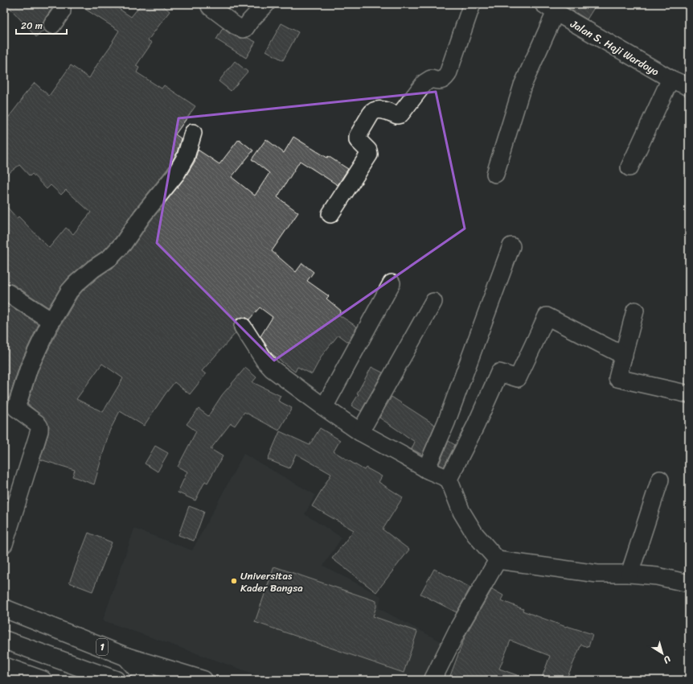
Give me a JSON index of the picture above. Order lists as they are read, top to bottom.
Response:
{
  "streets": {
    "highway": ["1"],
    "street": ["Jalan S. Haji Wardoyo"]
  },
  "places": ["Universitas Kader Bangsa"],
  "scale_bar": "20 m",
  "north": "bottom right"
}
